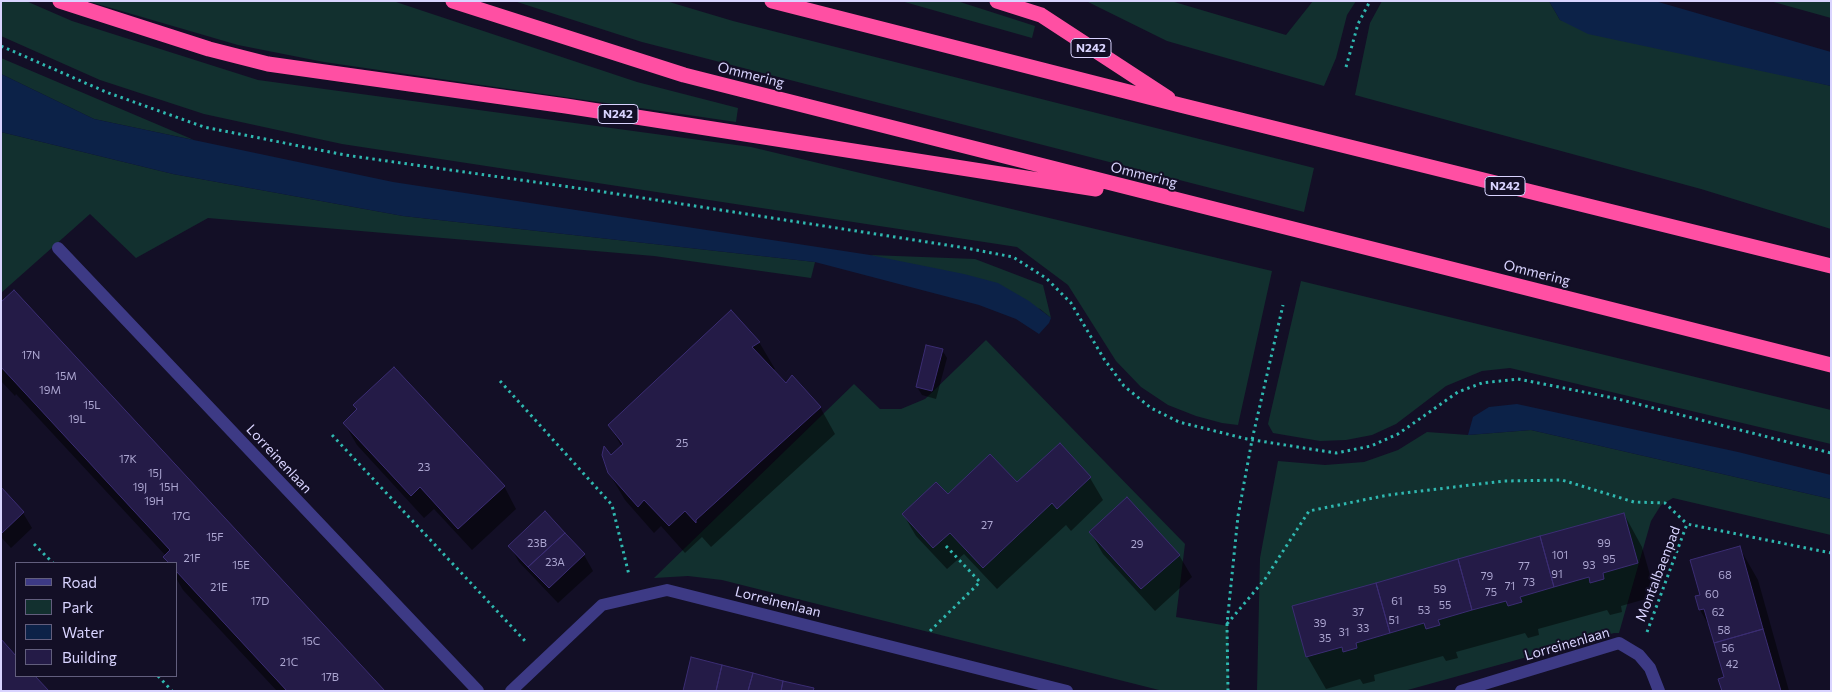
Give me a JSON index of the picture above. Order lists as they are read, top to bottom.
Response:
{
  "streets": {
    "highway": ["N242", "Ommering"],
    "street": ["Lorreinenlaan"],
    "path": ["Montalbaenpad"]
  },
  "crossings": [
    ["N242", "Ommering"],
    ["Lorreinenlaan", "Montalbaenpad"]
  ],
  "house_numbers": [
    "17N",
    "15M",
    "19M",
    "15L",
    "19L",
    "25",
    "17K",
    "23",
    "15J",
    "19J",
    "15H",
    "19H",
    "17G",
    "27",
    "15F",
    "23B",
    "99",
    "29",
    "101",
    "21F",
    "95",
    "23A",
    "15E",
    "93",
    "77",
    "91",
    "68",
    "79",
    "73",
    "71",
    "21E",
    "59",
    "75",
    "60",
    "17D",
    "61",
    "55",
    "53",
    "37",
    "62",
    "51",
    "39",
    "33",
    "58",
    "31",
    "35",
    "15C",
    "56",
    "21C",
    "42",
    "17B"
  ],
  "legend": [
    "Road",
    "Park",
    "Water",
    "Building"
  ]
}
